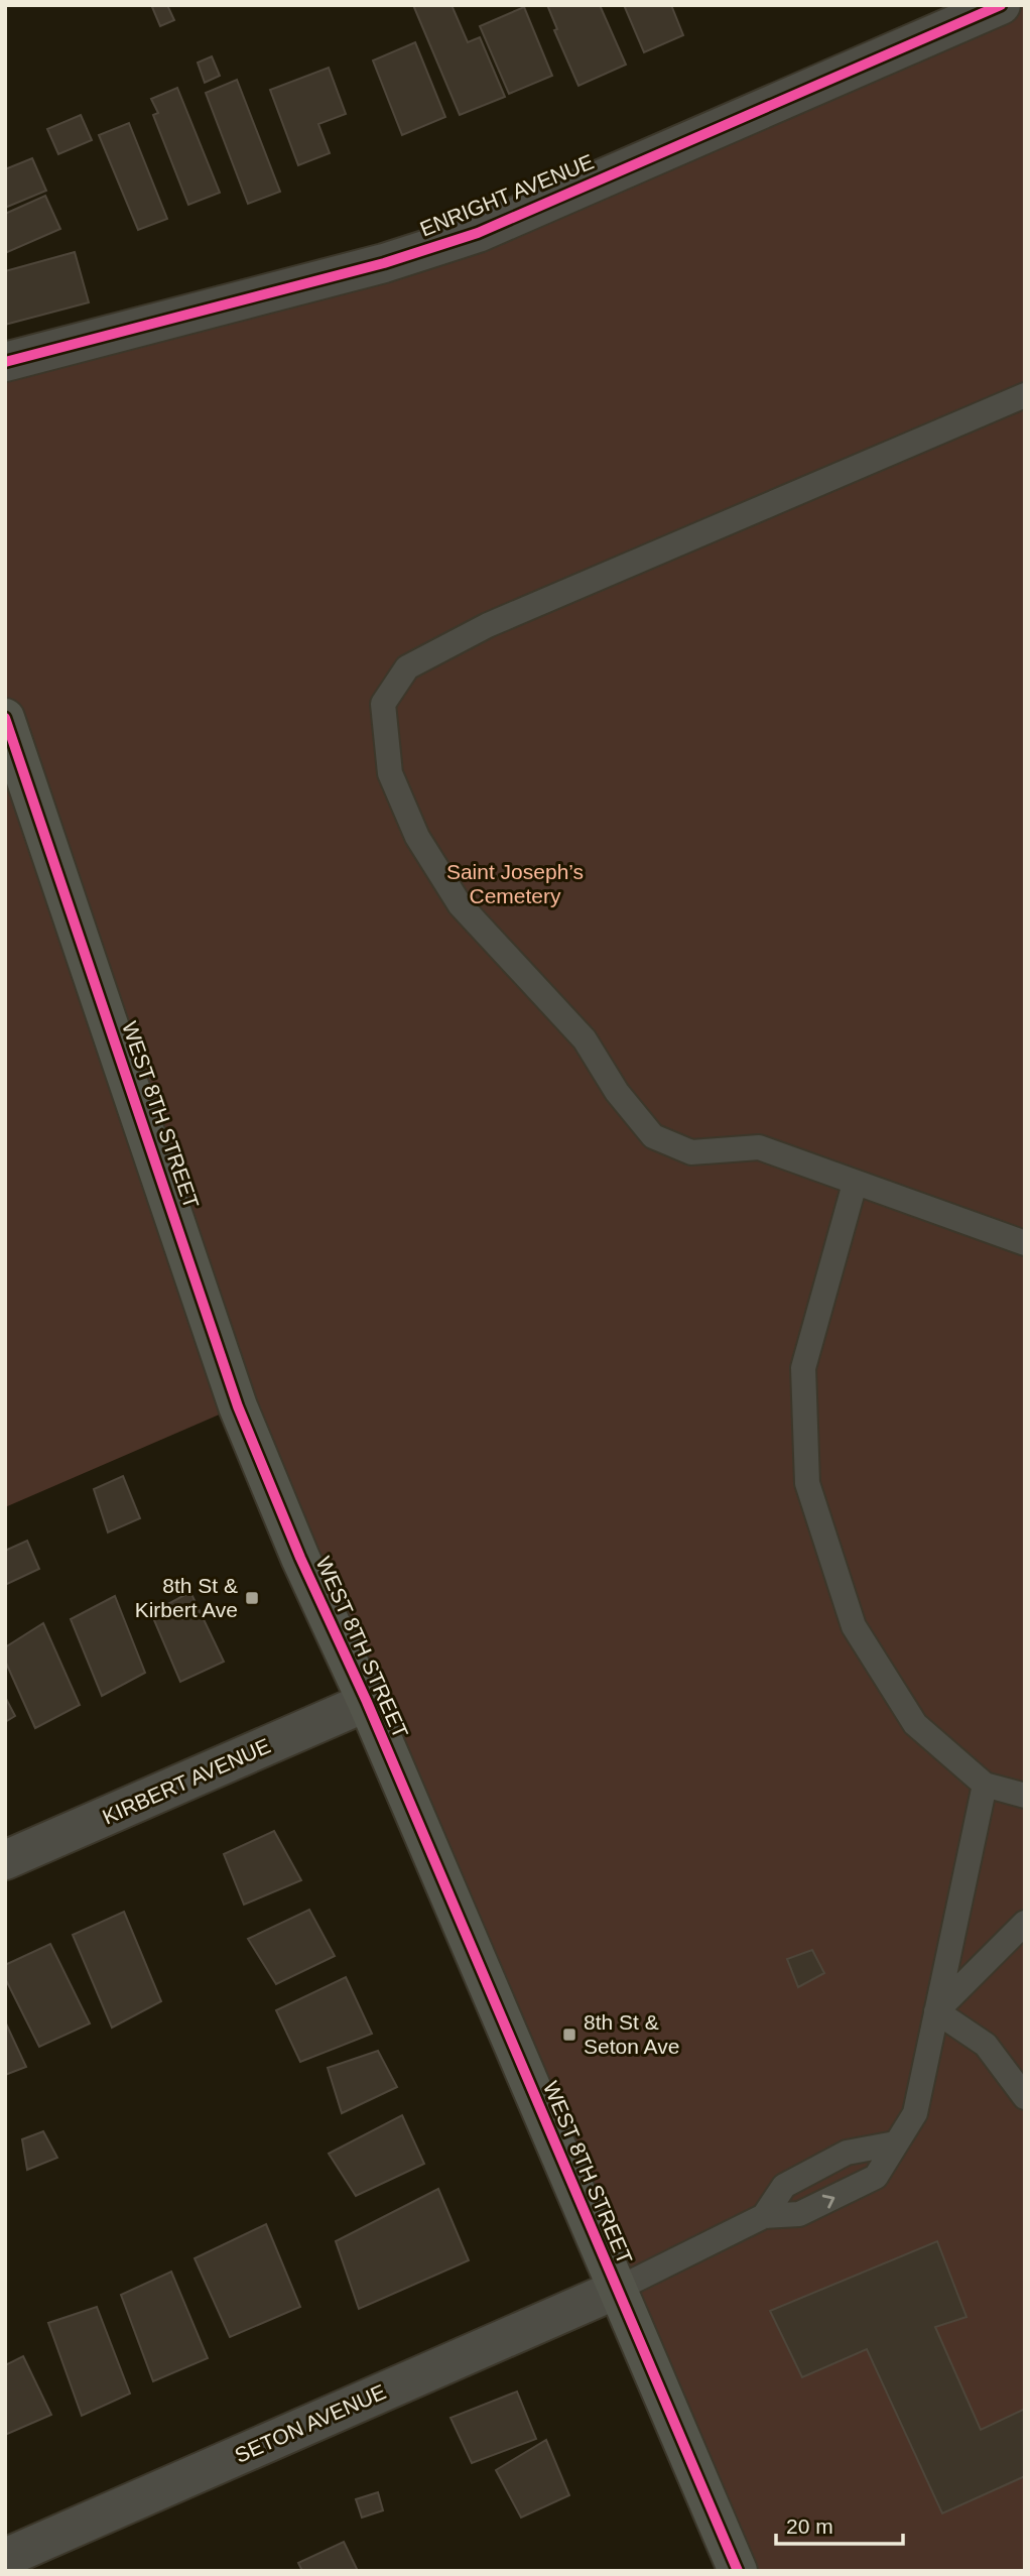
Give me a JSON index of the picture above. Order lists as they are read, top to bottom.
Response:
{
  "streets": {
    "street": [
      "ENRIGHT AVENUE",
      "WEST 8TH STREET",
      "KIRBERT AVENUE",
      "SETON AVENUE"
    ]
  },
  "crossings": [
    ["WEST 8TH STREET", "KIRBERT AVENUE"],
    ["WEST 8TH STREET", "SETON AVENUE"]
  ],
  "parks": ["Saint Joseph’s Cemetery"],
  "places": {
    "transit": ["8th St & Kirbert Ave", "8th St & Seton Ave"]
  },
  "scale_bar": "20 m"
}
